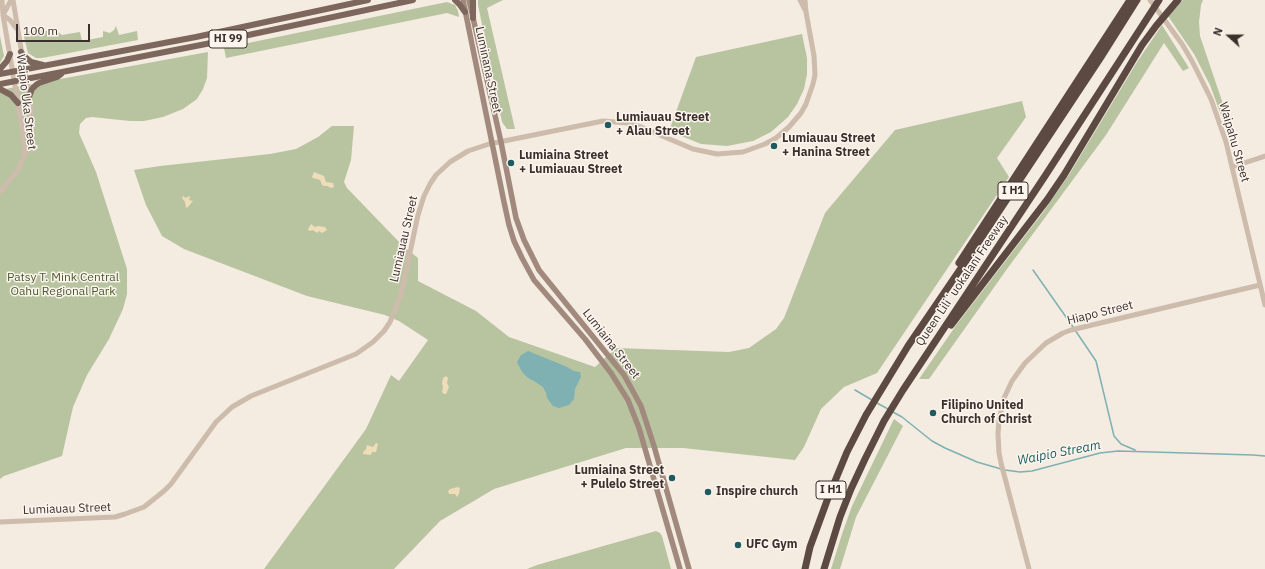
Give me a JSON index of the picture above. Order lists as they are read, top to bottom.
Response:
{
  "streets": {
    "highway": ["I H1", "Queen Liliʻuokalani Freeway"],
    "main road": ["HI 99", "Luminana Street", "Lumiaina Street"],
    "street": [
      "Waipio Uka Street",
      "Waipahu Street",
      "Lumiauau Street",
      "Hiapo Street"
    ]
  },
  "crossings": [
    ["HI 99", "Waipio Uka Street"],
    ["Luminana Street", "Lumiauau Street"],
    ["Luminana Street", "Lumiaina Street"],
    ["Waipahu Street", "Hiapo Street"],
    ["Lumiauau Street", "Lumiaina Street"]
  ],
  "water": ["Waipio Stream"],
  "parks": ["Patsy T. Mink Central Oahu Regional Park"],
  "places": [
    "Lumiauau Street + Alau Street",
    "Lumiauau Street + Hanina Street",
    "Lumiaina Street + Lumiauau Street",
    "Filipino United Church of Christ",
    "Lumiaina Street + Pulelo Street",
    "Inspire church",
    "UFC Gym"
  ],
  "scale_bar": "100 m",
  "north": "left"
}
